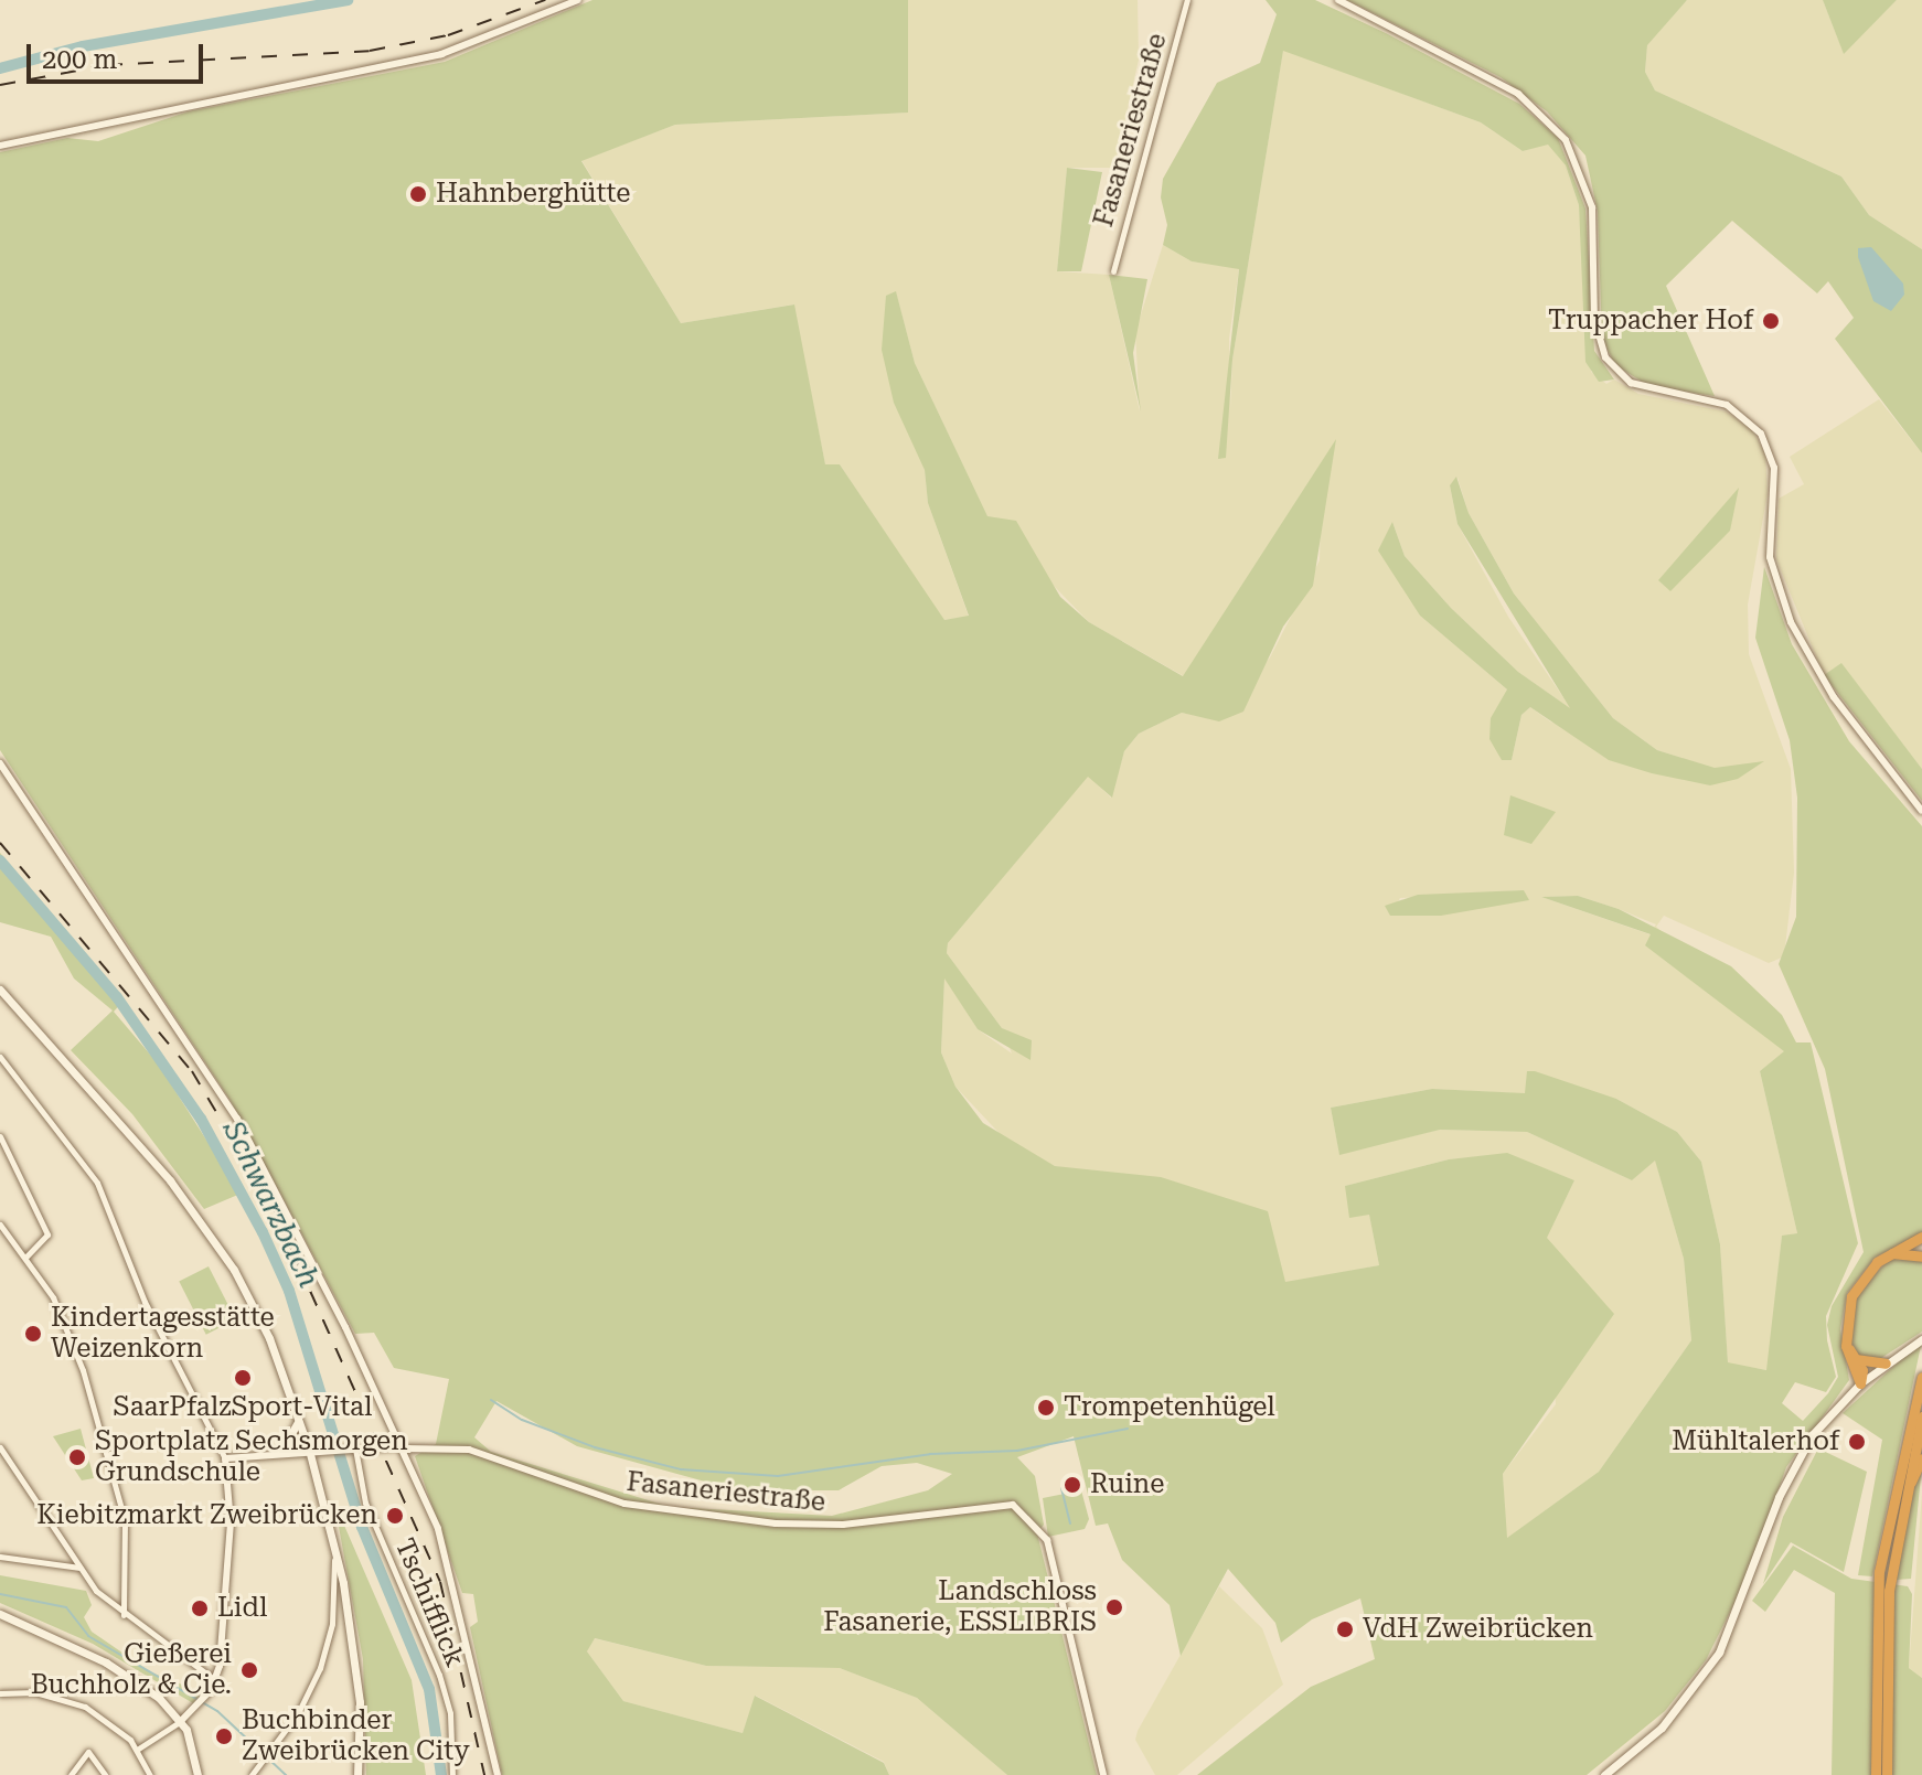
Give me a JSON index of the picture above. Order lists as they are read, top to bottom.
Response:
{
  "streets": {
    "street": ["Fasaneriestraße", "Tschifflick"]
  },
  "crossings": [
    ["Fasaneriestraße", "Tschifflick"]
  ],
  "water": ["Schwarzbach"],
  "places": [
    "Hahnberghütte",
    "Truppacher Hof",
    "Kindertagesstätte Weizenkorn",
    "SaarPfalzSport-Vital",
    "Trompetenhügel",
    "Mühltalerhof",
    "Sportplatz Sechsmorgen Grundschule",
    "Ruine",
    "Kiebitzmarkt Zweibrücken",
    "Landschloss Fasanerie, ESSLIBRIS",
    "Lidl",
    "VdH Zweibrücken",
    "Gießerei Buchholz & Cie.",
    "Buchbinder Zweibrücken City"
  ],
  "scale_bar": "200 m"
}
